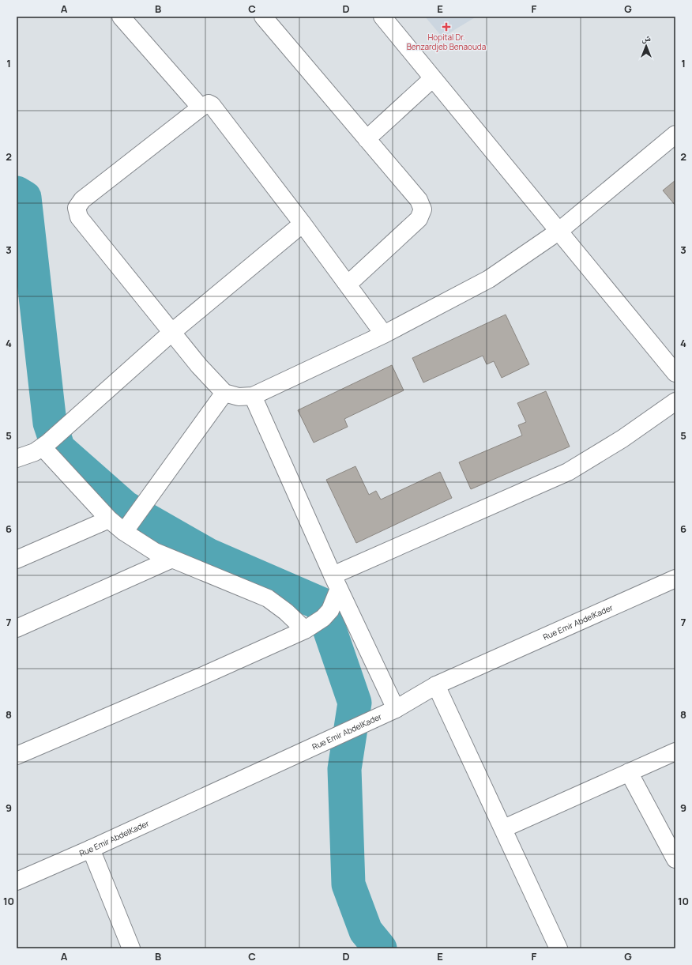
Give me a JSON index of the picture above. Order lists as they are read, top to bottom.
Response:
{
  "streets": {
    "street": ["Rue Emir AbdelKader"]
  },
  "places": {
    "health": ["Hopital Dr. Benzardjeb Benaouda"]
  },
  "north": "top",
  "grid": {
    "columns": [
      "A",
      "B",
      "C",
      "D",
      "E",
      "F",
      "G"
    ],
    "rows": [
      "1",
      "2",
      "3",
      "4",
      "5",
      "6",
      "7",
      "8",
      "9",
      "10"
    ]
  }
}
